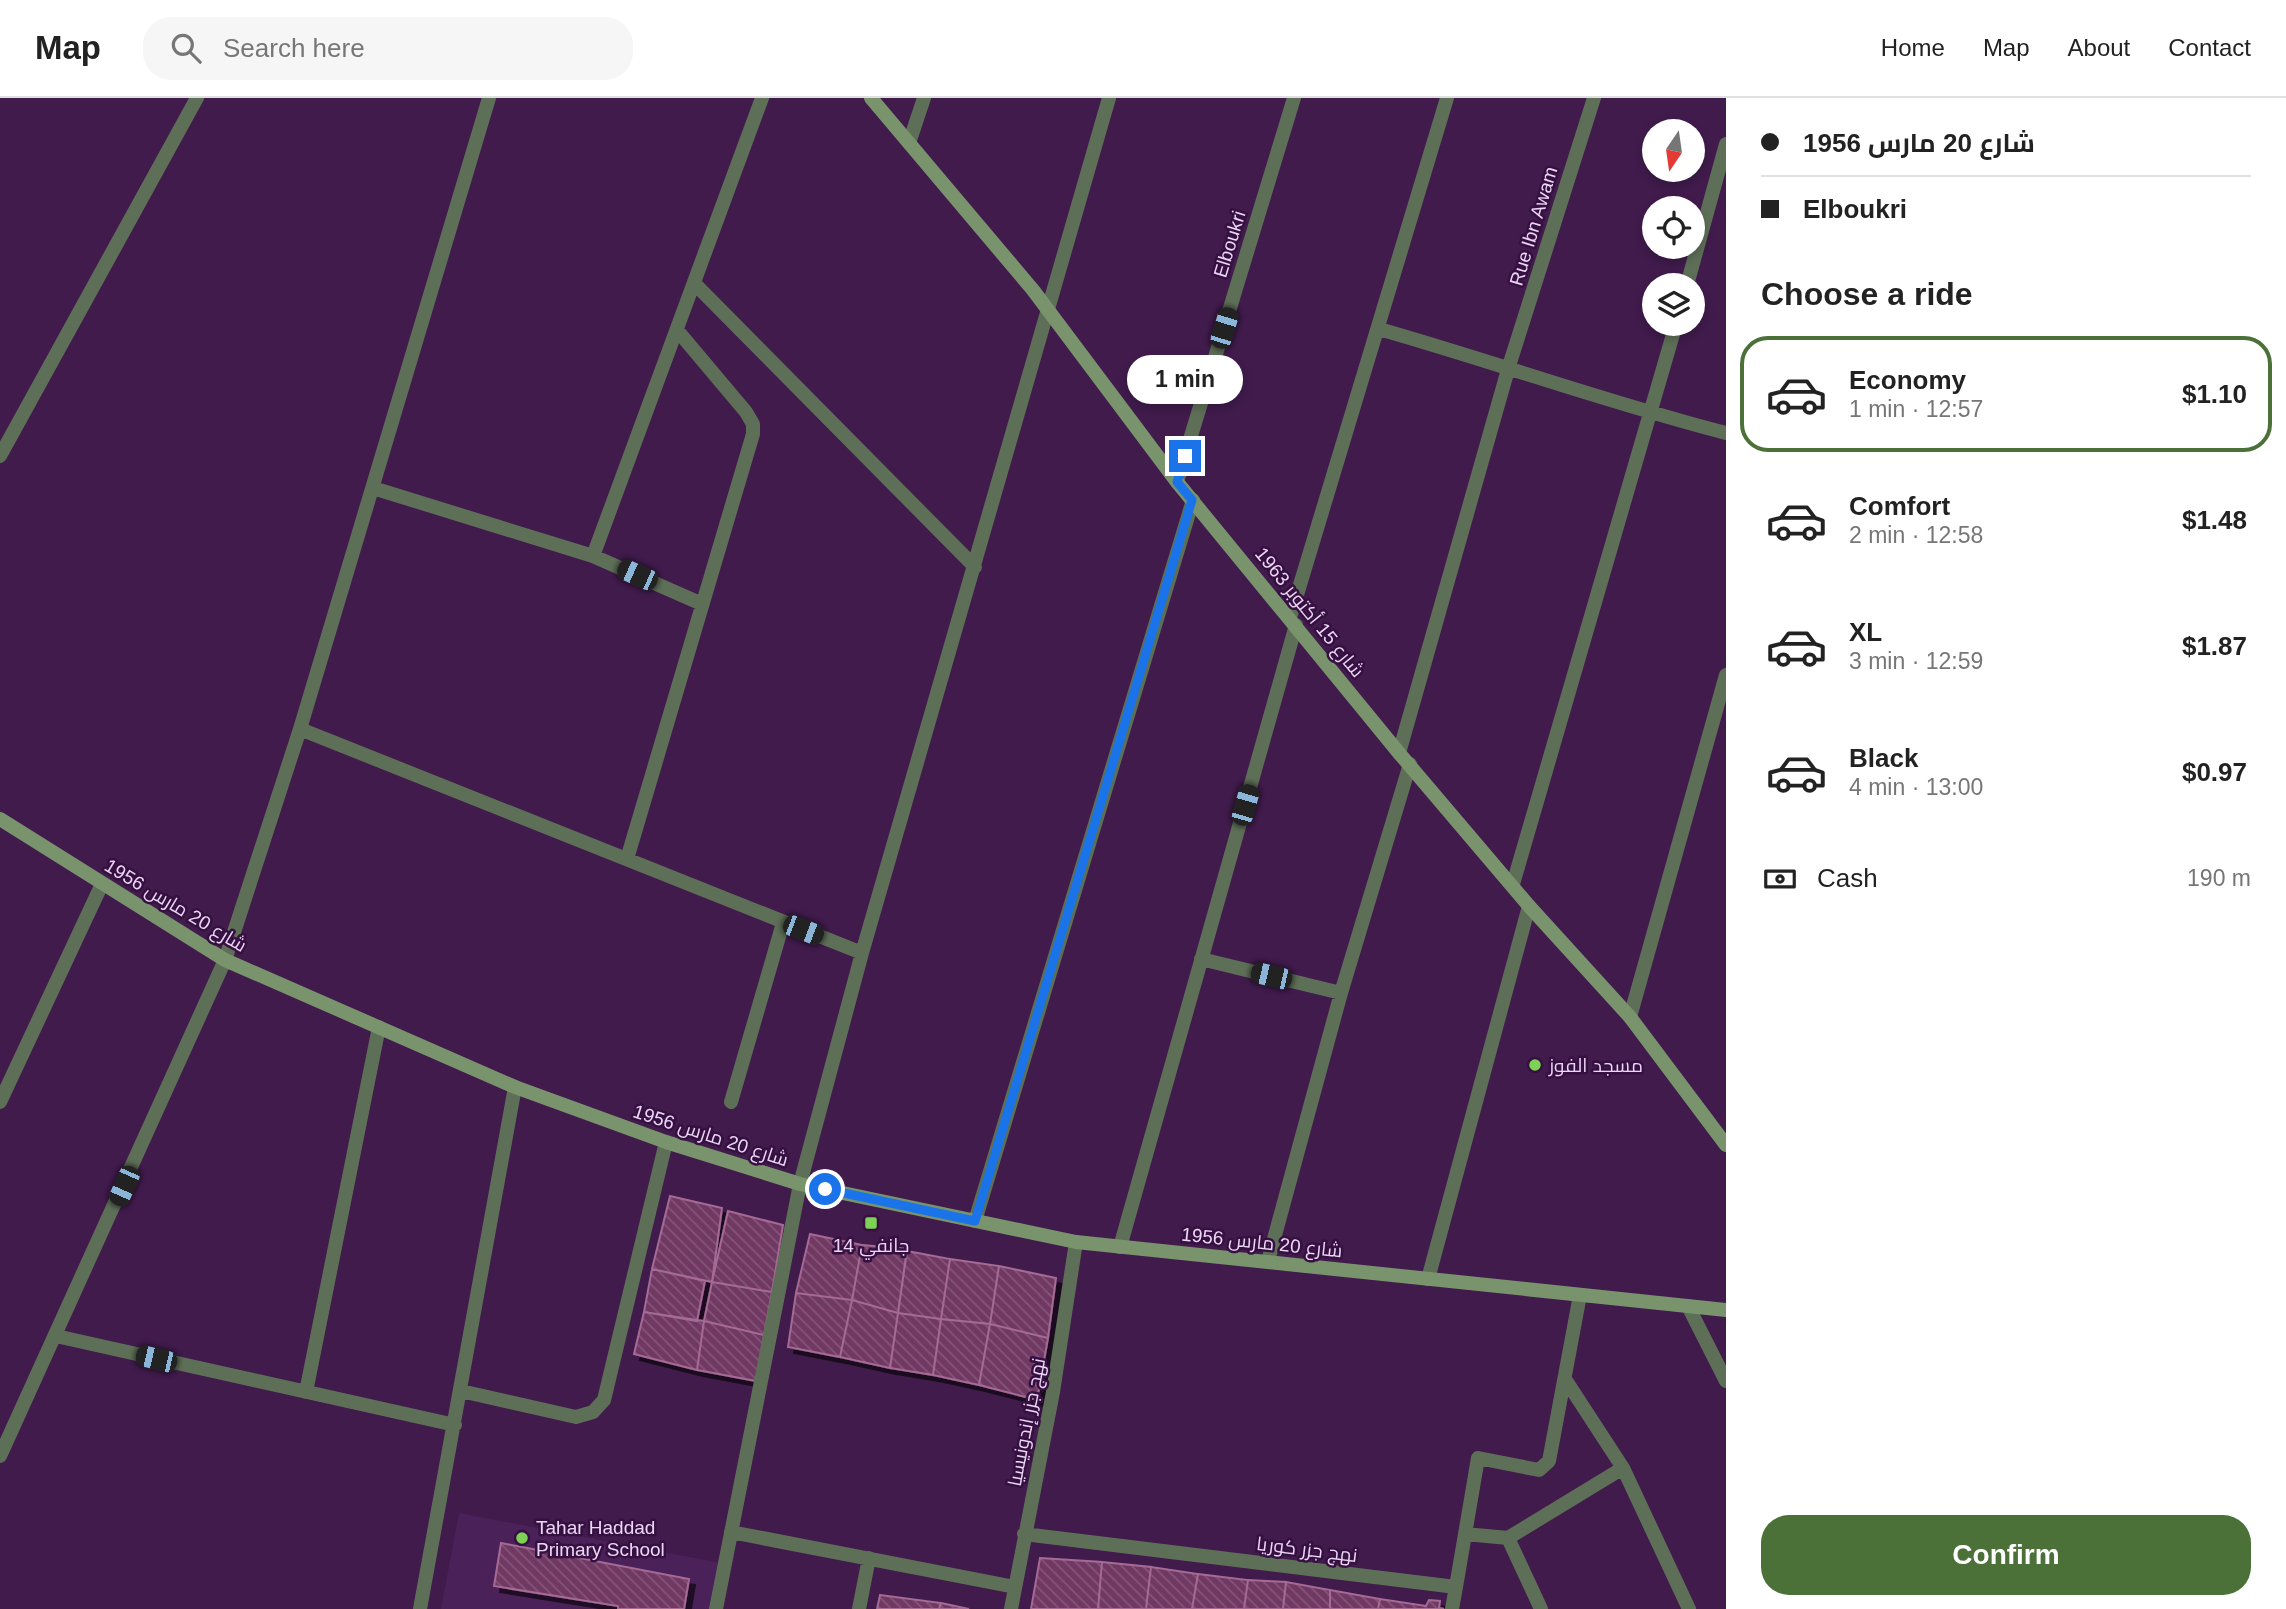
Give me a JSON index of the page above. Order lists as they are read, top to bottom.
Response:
{
  "streets": {
    "street": [
      "Rue Ibn Awam",
      "Elboukri",
      "شارع 15 أكتوبر 1963",
      "شارع 20 مارس 1956",
      "نهج جزر إندونيسيا",
      "نهج جزر كوريا"
    ]
  },
  "crossings": [
    ["Rue Ibn Awam", "شارع 15 أكتوبر 1963"],
    ["Elboukri", "شارع 15 أكتوبر 1963"],
    ["شارع 20 مارس 1956", "نهج جزر إندونيسيا"],
    ["نهج جزر إندونيسيا", "نهج جزر كوريا"]
  ],
  "places": {
    "other": ["مسجد الفوز", "Tahar Haddad Primary School"],
    "transit": ["14 جانفي"]
  },
  "north": "bottom",
  "page": {
    "header": "Map",
    "search": "Search here",
    "nav": [
      "Home",
      "Map",
      "About",
      "Contact"
    ],
    "banner": ["شارع 20 مارس 1956", "Elboukri"],
    "heading": "Choose a ride",
    "list": [
      {
        "name": "Economy",
        "note": "1 min · 12:57",
        "value": "$1.10"
      },
      {
        "name": "Comfort",
        "note": "2 min · 12:58",
        "value": "$1.48"
      },
      {
        "name": "XL",
        "note": "3 min · 12:59",
        "value": "$1.87"
      },
      {
        "name": "Black",
        "note": "4 min · 13:00",
        "value": "$0.97"
      }
    ],
    "bubble": "1 min",
    "pay": ["Cash", "190 m"],
    "buttons": "Confirm"
  }
}
